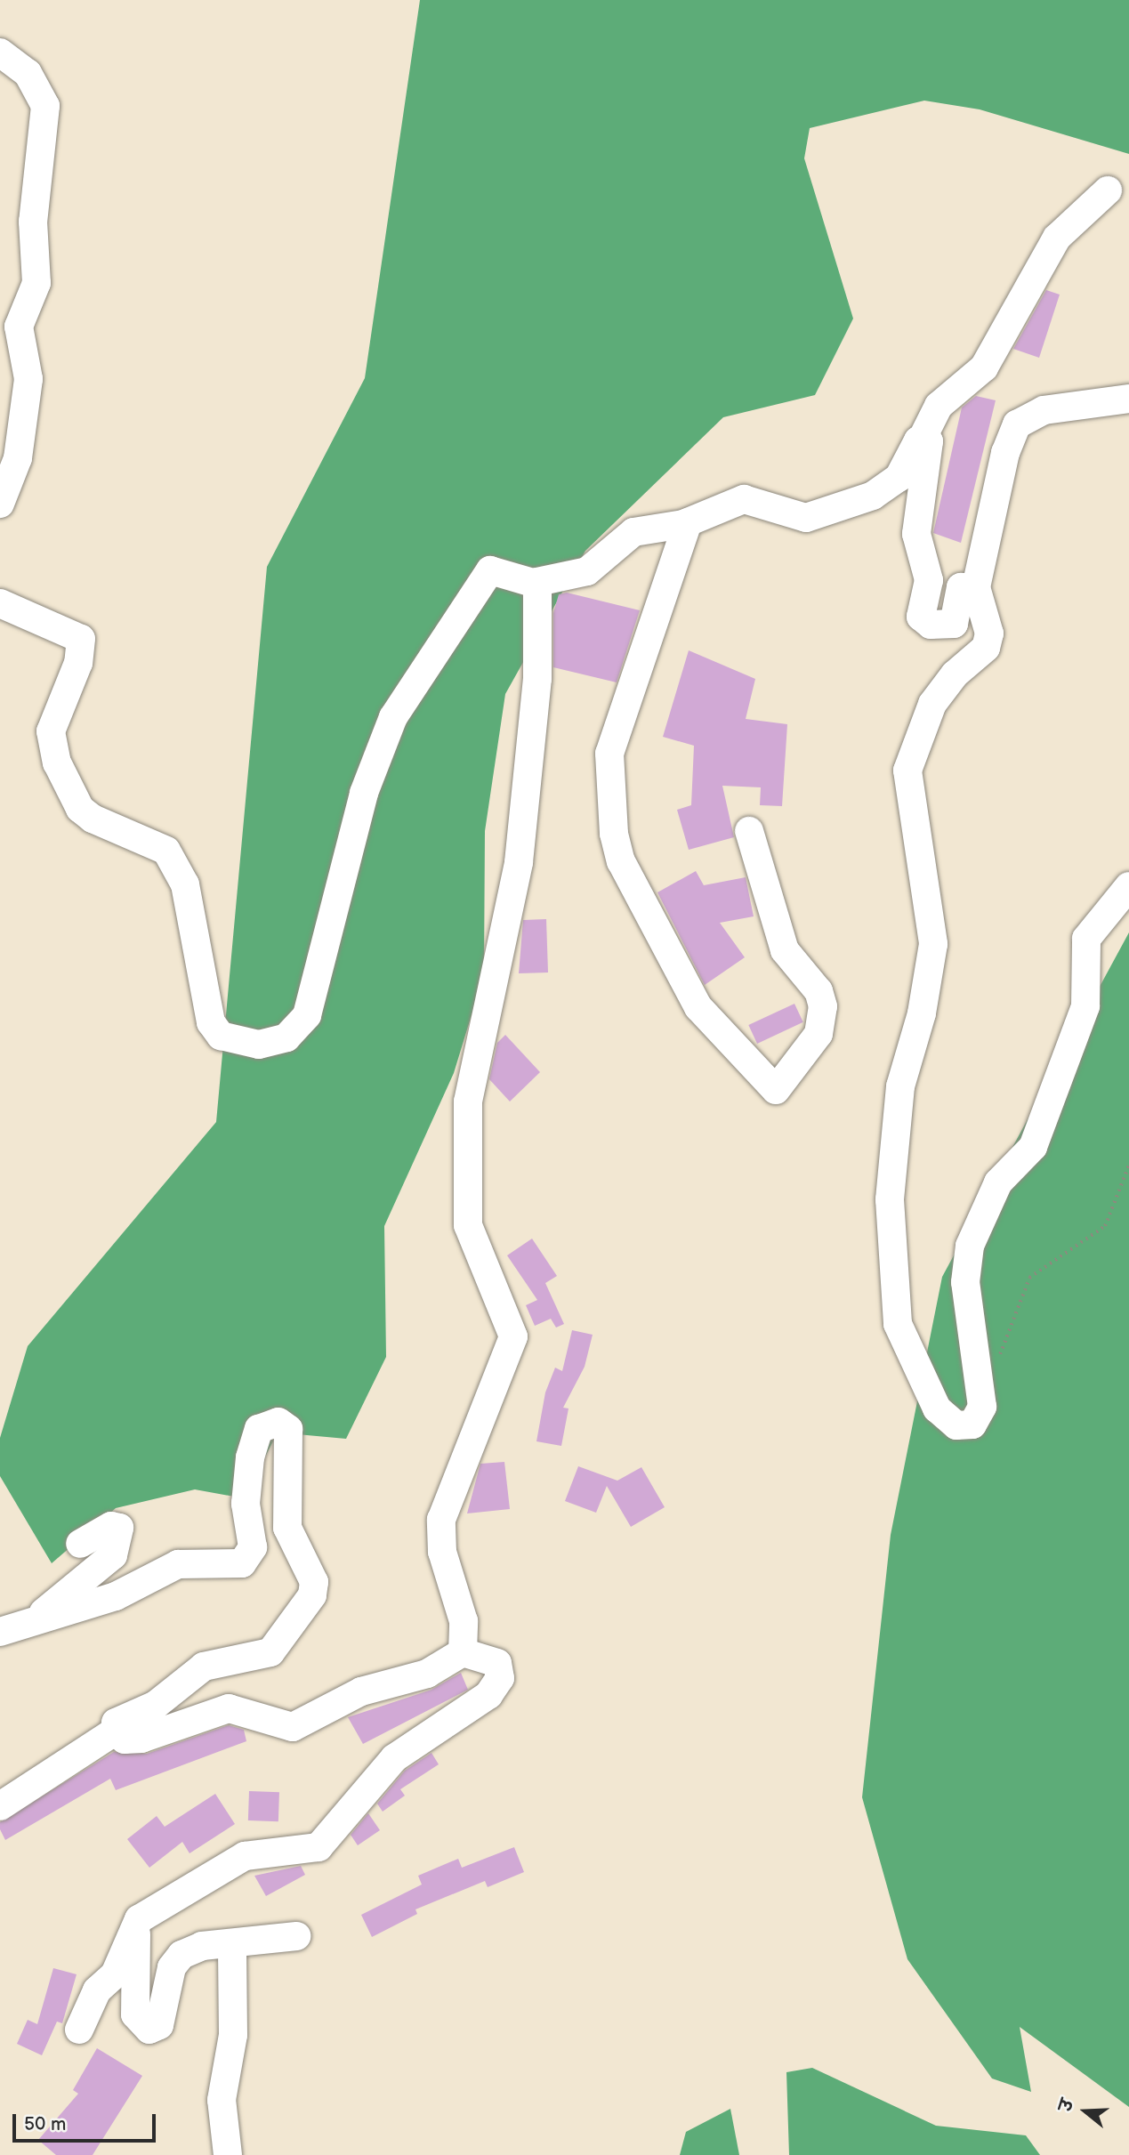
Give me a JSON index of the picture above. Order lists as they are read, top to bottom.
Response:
{
  "scale_bar": "50 m",
  "north": "left"
}
